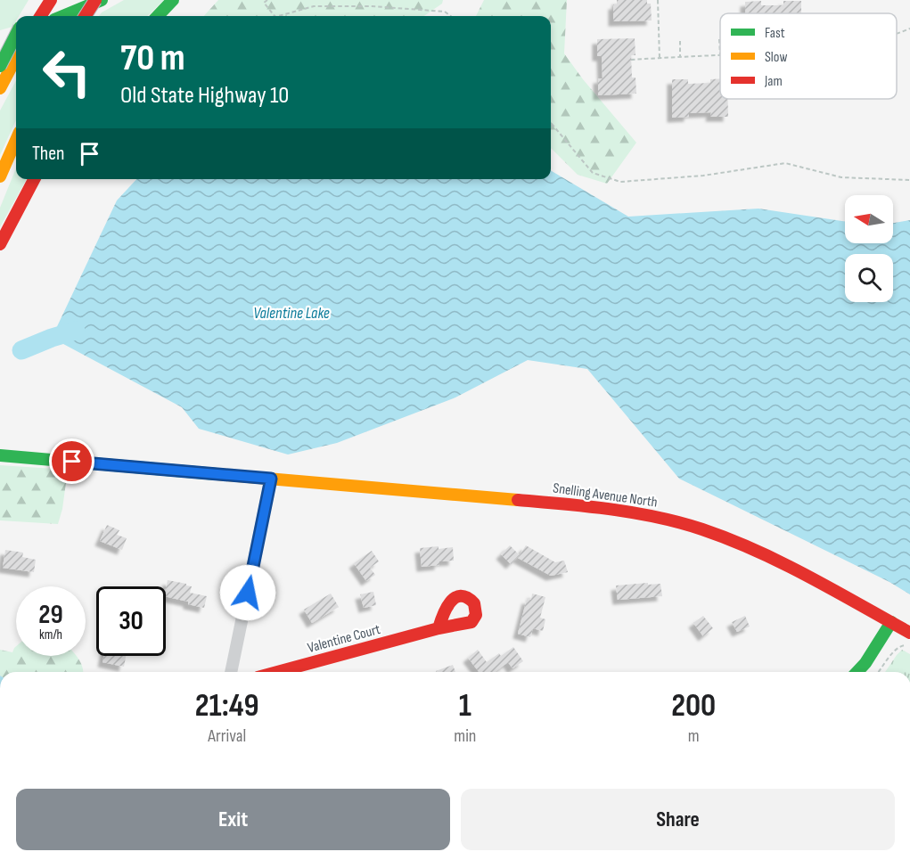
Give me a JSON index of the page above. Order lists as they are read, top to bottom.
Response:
{
  "streets": {
    "main road": ["Snelling Avenue North", "Valentine Court"]
  },
  "water": ["Valentine Lake"],
  "legend": ["Fast", "Slow", "Jam"],
  "north": "left",
  "page": {
    "turn": ["70 m", "Old State Highway 10"],
    "then": "Then",
    "speed": "29 km/h",
    "limit": "30",
    "eta": [
      "21:49",
      "Arrival",
      "1",
      "min",
      "200",
      "m"
    ],
    "buttons": ["Exit", "Share"]
  }
}
